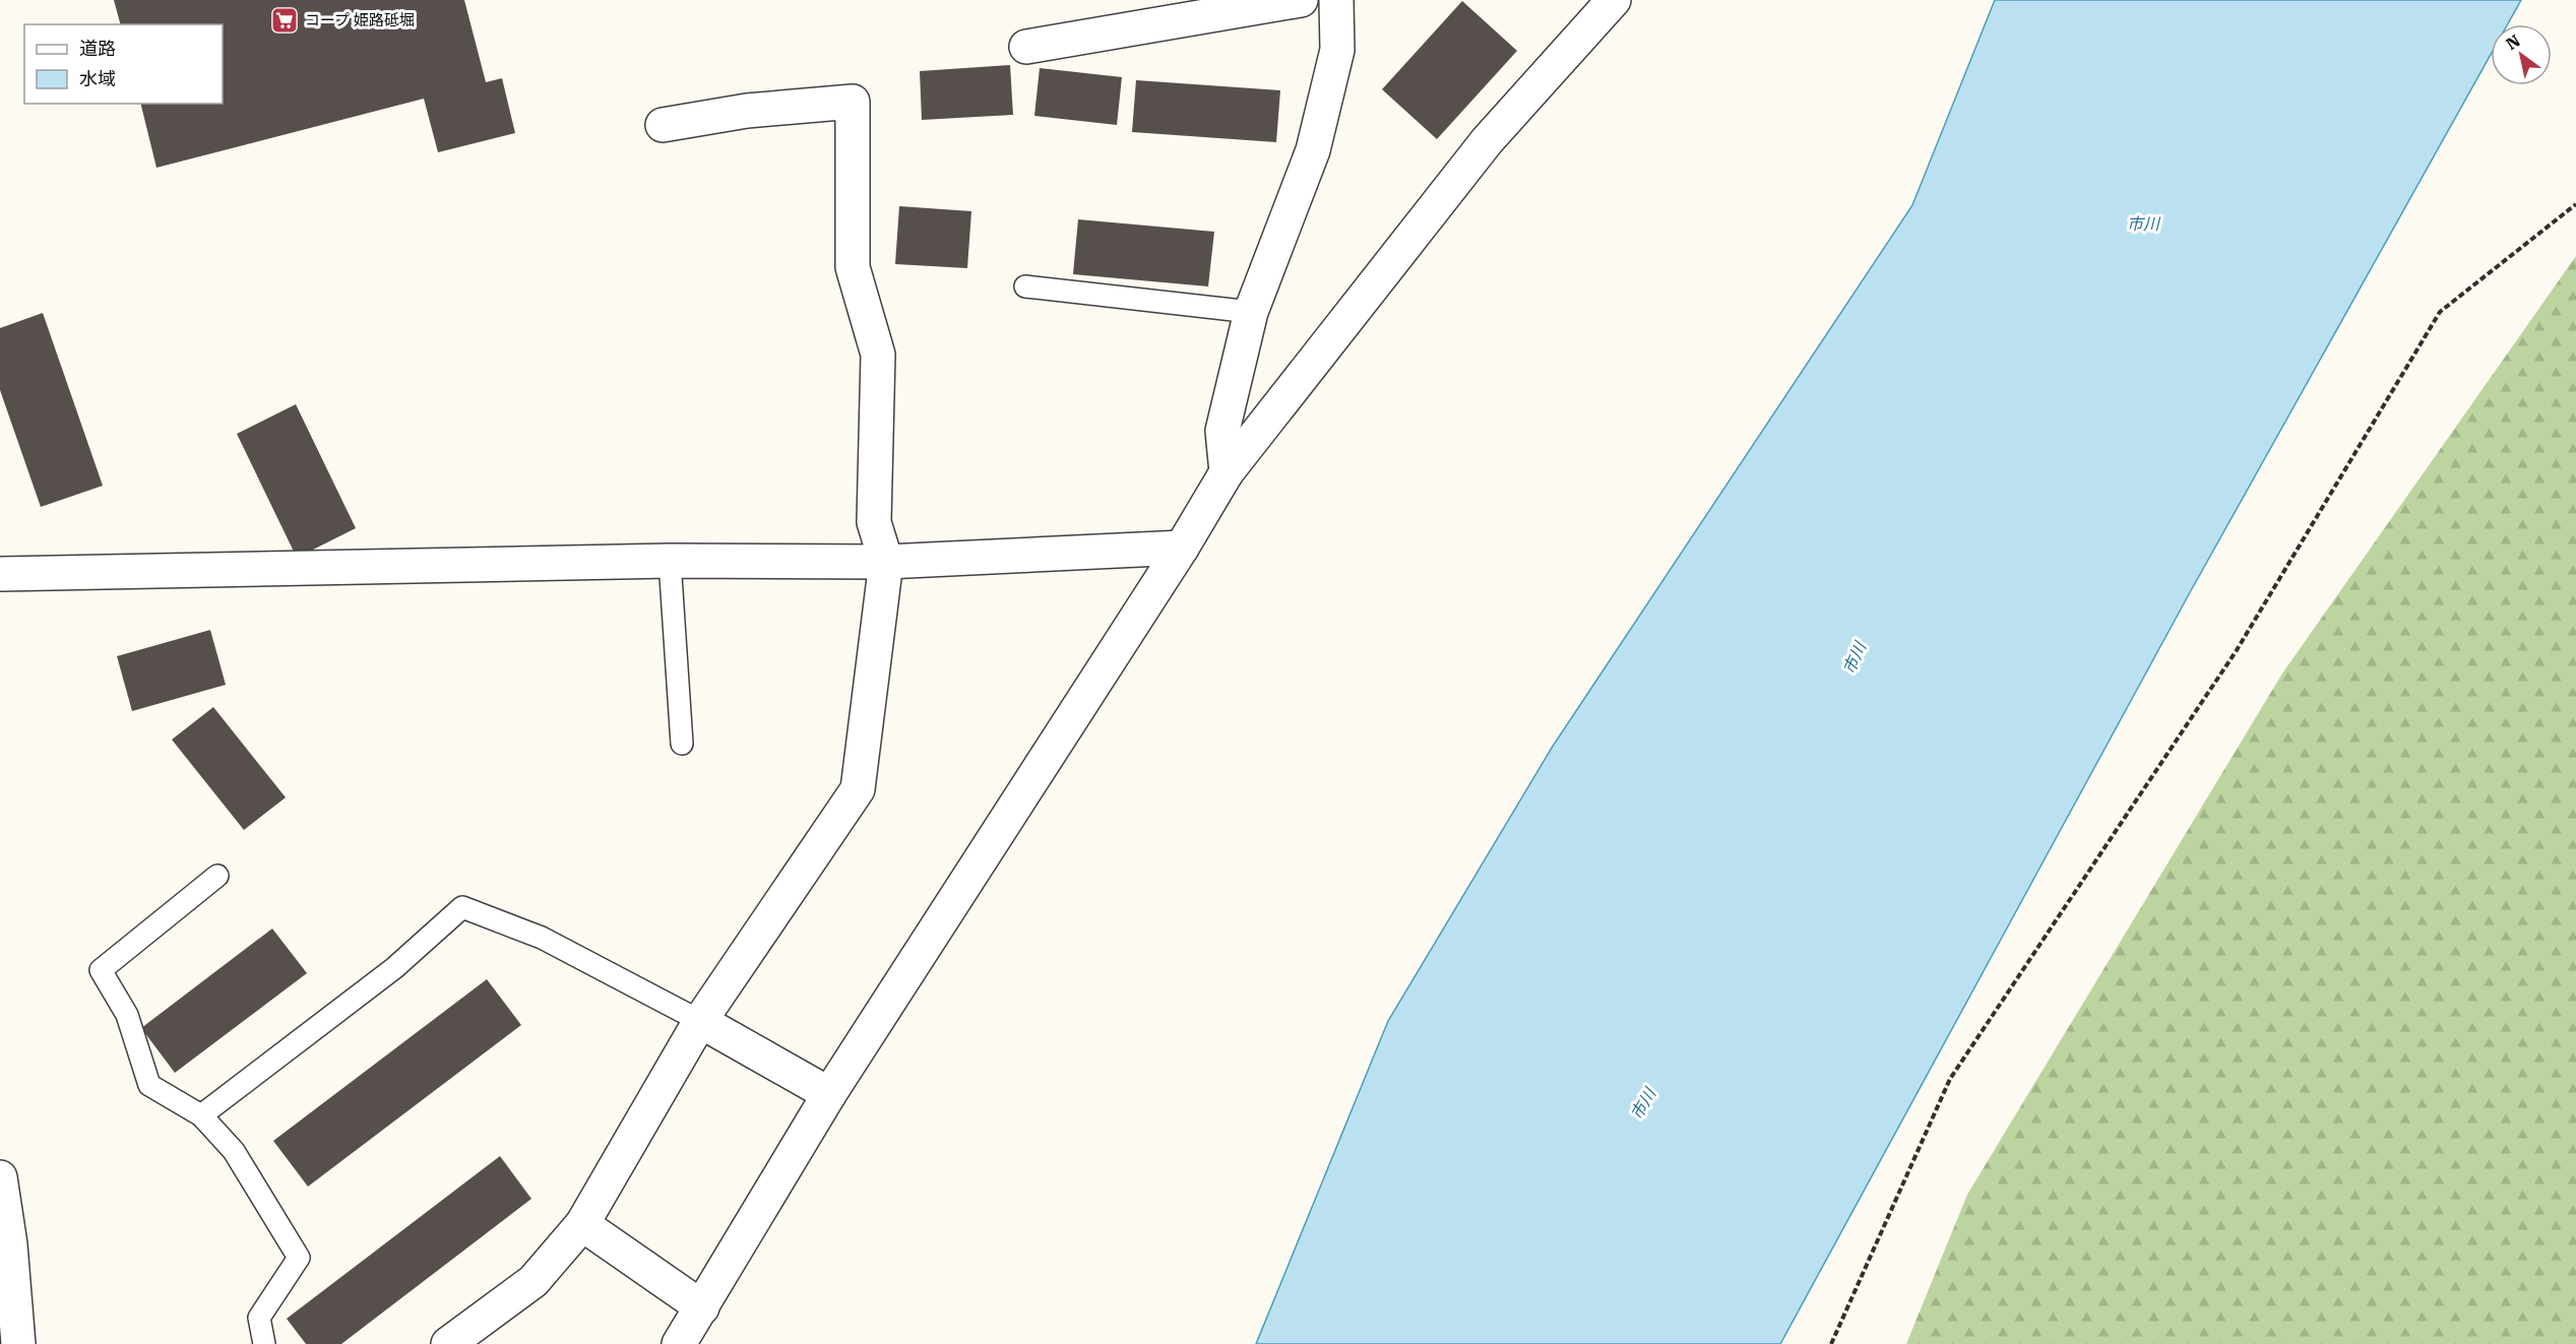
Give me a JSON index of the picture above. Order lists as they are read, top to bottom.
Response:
{
  "water": ["市川"],
  "places": {
    "supermarket": ["コープ 姫路砥堀"]
  },
  "legend": ["道路", "水域"],
  "north": "top left"
}
